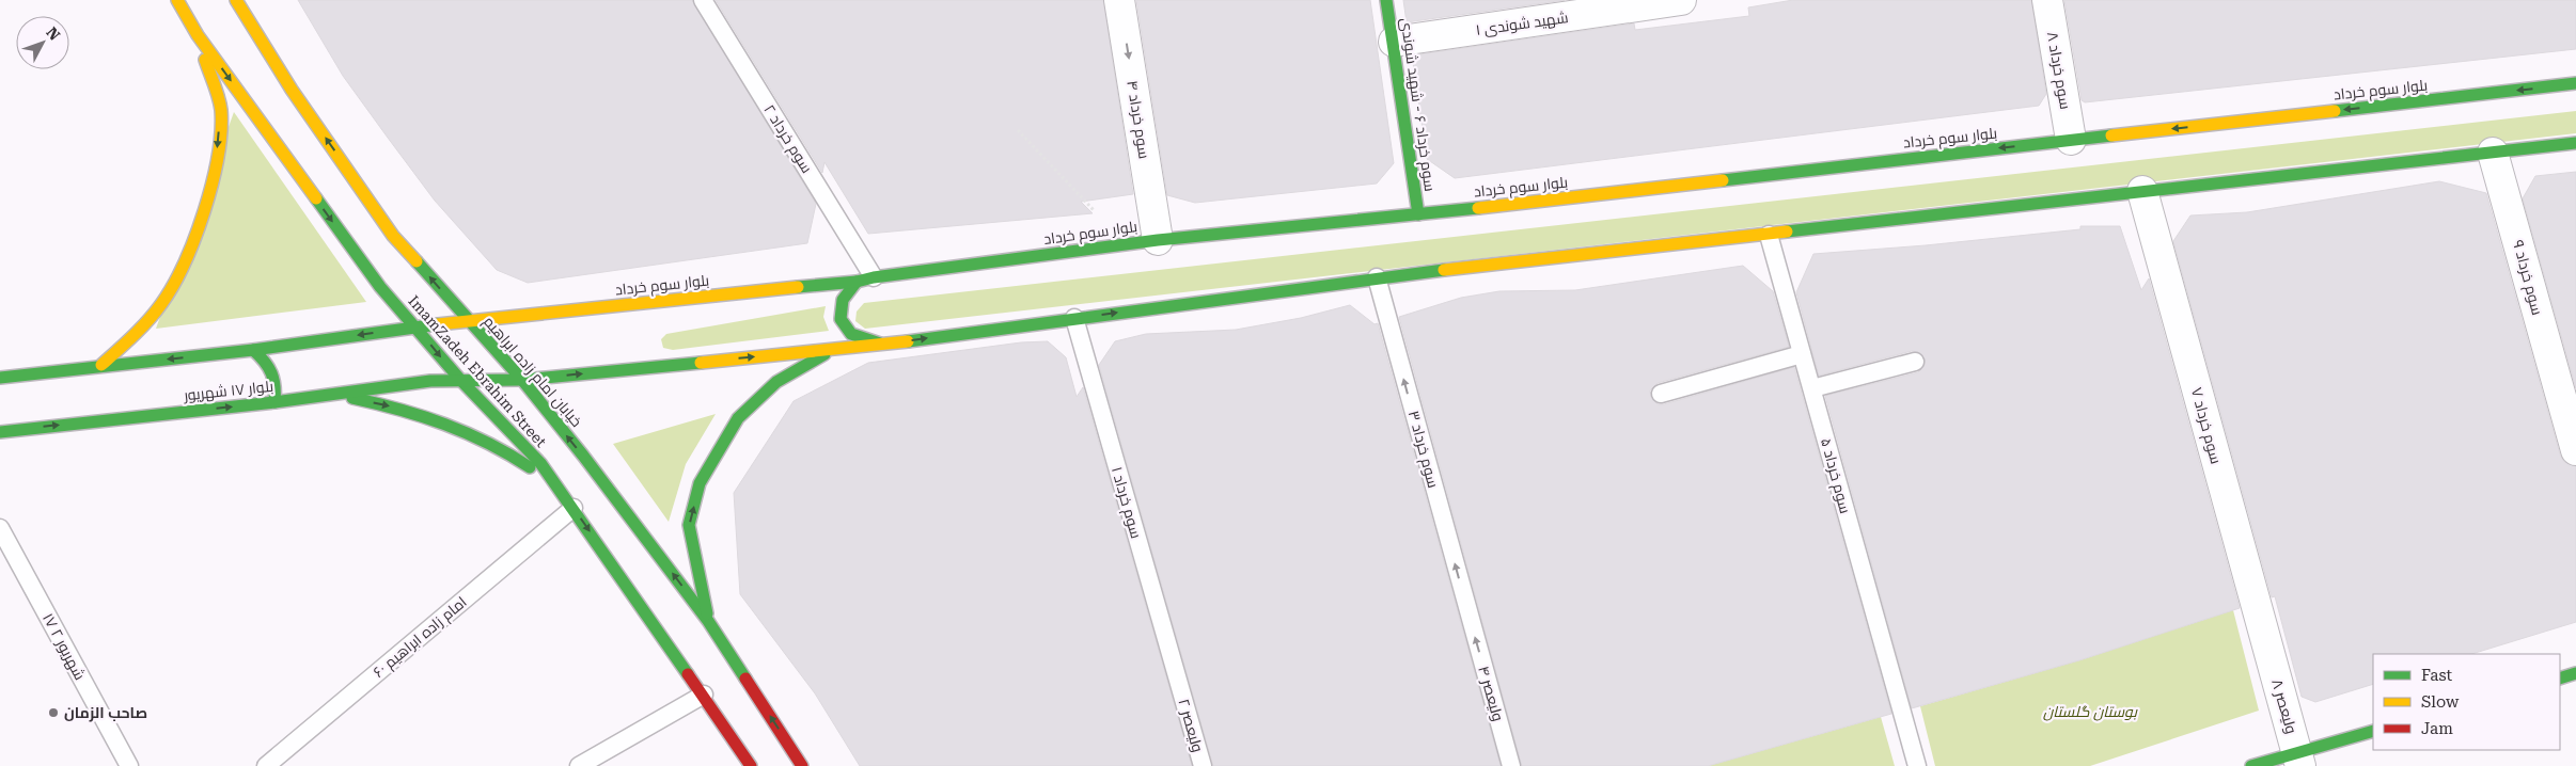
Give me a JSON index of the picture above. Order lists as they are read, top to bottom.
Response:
{
  "streets": {
    "main road": [
      "بلوار سوم خرداد",
      "سوم خرداد ۶ - شهید شوندی",
      "ImamZadeh Ebrahim Street",
      "خیابان امام زاده ابراهیم",
      "بلوار ۱۷ شهریور"
    ],
    "street": [
      "شهید شوندی ۱",
      "سوم خرداد ۸",
      "سوم خرداد ۴",
      "سوم خرداد ۹",
      "سوم خرداد ۷",
      "ولیعصر ۸"
    ],
    "lane": [
      "سوم خرداد ۲",
      "سوم خرداد ۳",
      "سوم خرداد ۵",
      "سوم خرداد ۱",
      "امام زاده ابراهیم ۶۰",
      "۱۷ شهریور ۲",
      "ولیعصر ۴",
      "ولیعصر ۲"
    ]
  },
  "crossings": [
    ["شهید شوندی ۱", "سوم خرداد ۶ - شهید شوندی"],
    ["سوم خرداد ۸", "بلوار سوم خرداد"],
    ["بلوار سوم خرداد", "سوم خرداد ۶ - شهید شوندی"],
    ["بلوار سوم خرداد", "سوم خرداد ۴"],
    ["بلوار سوم خرداد", "سوم خرداد ۲"],
    ["بلوار سوم خرداد", "ImamZadeh Ebrahim Street"],
    ["بلوار سوم خرداد", "خیابان امام زاده ابراهیم"],
    ["ImamZadeh Ebrahim Street", "بلوار ۱۷ شهریور"],
    ["ImamZadeh Ebrahim Street", "امام زاده ابراهیم ۶۰"],
    ["خیابان امام زاده ابراهیم", "بلوار ۱۷ شهریور"],
    ["سوم خرداد ۷", "ولیعصر ۸"],
    ["سوم خرداد ۳", "ولیعصر ۴"],
    ["سوم خرداد ۱", "ولیعصر ۲"]
  ],
  "one_way": [
    "سوم خرداد ۴",
    "ImamZadeh Ebrahim Street",
    "خیابان امام زاده ابراهیم",
    "سوم خرداد ۳",
    "ولیعصر ۴"
  ],
  "parks": ["بوستان گلستان"],
  "places": ["صاحب الزمان"],
  "legend": ["Fast", "Slow", "Jam"],
  "north": "top right"
}
